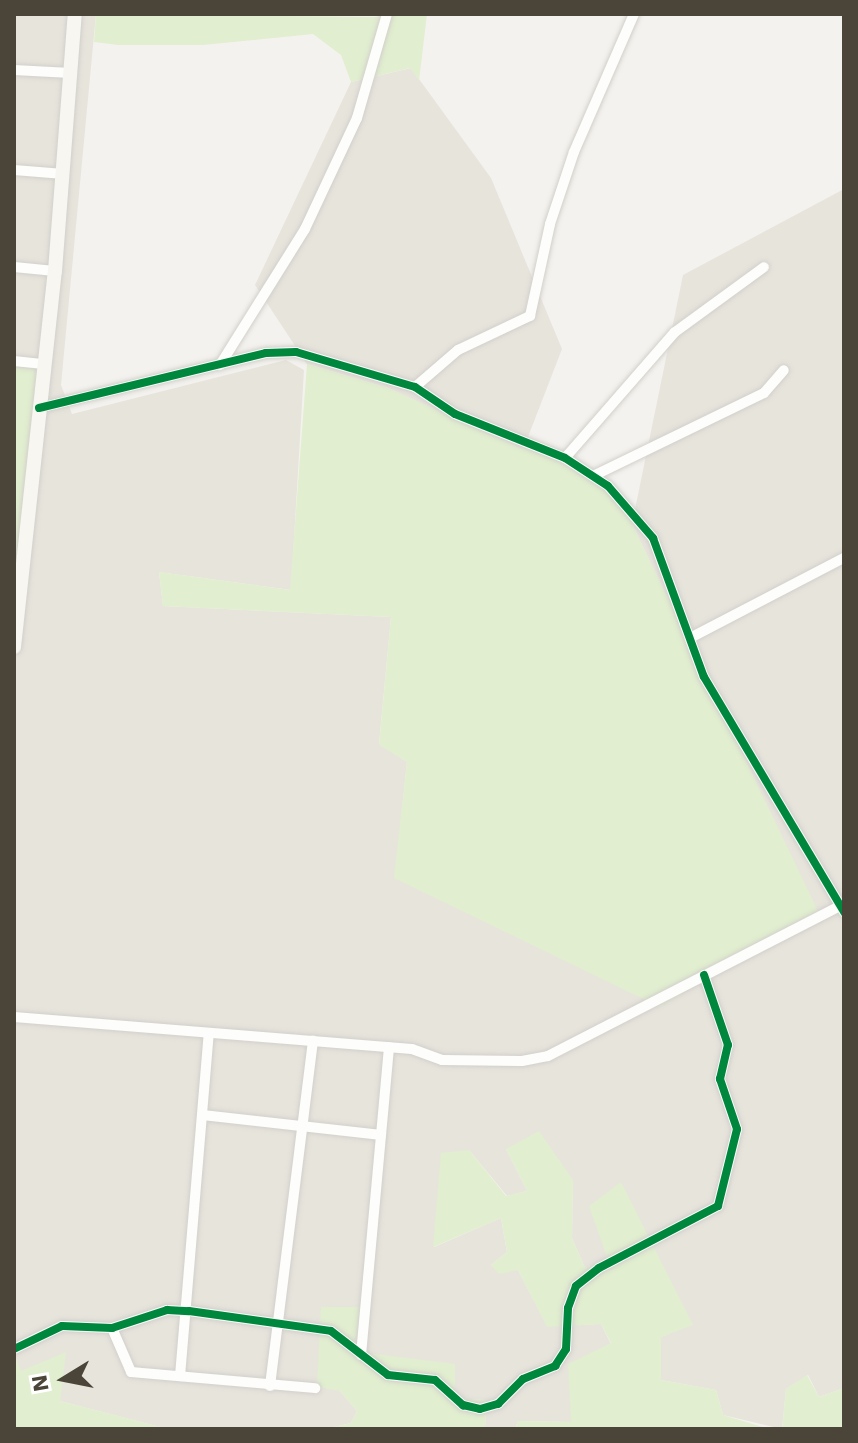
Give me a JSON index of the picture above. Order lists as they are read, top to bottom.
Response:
{
  "north": "left"
}
